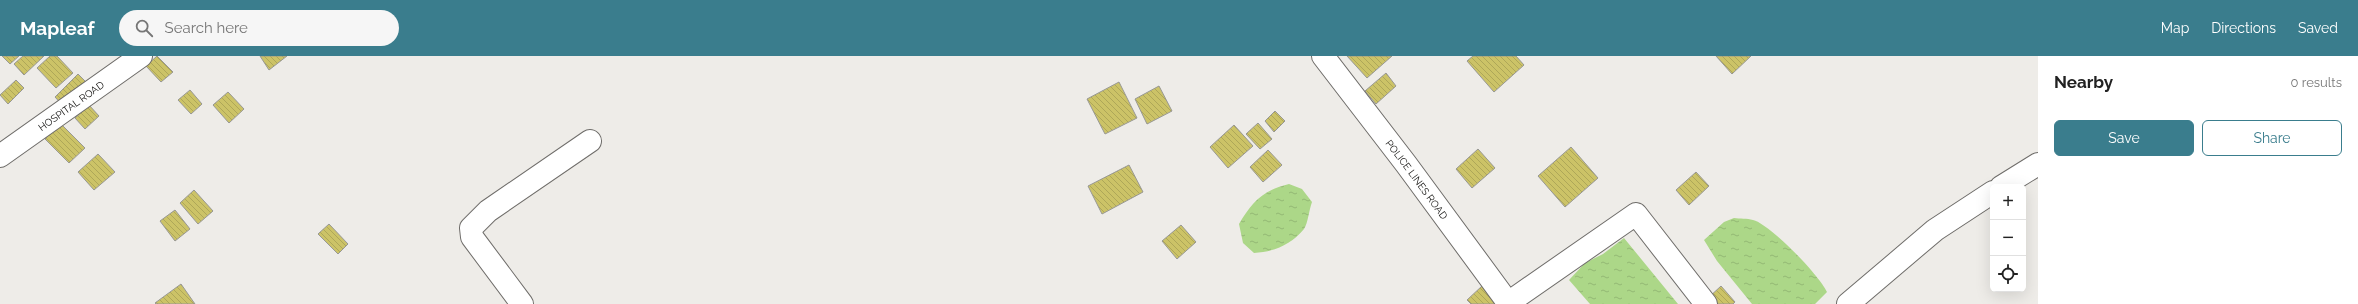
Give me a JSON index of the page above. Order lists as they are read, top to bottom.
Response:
{
  "streets": {
    "street": ["HOSPITAL ROAD", "POLICE LINES ROAD"]
  },
  "page": {
    "header": "Mapleaf",
    "search": "Search here",
    "nav": ["Map", "Directions", "Saved"],
    "heading": ["Nearby", "0 results"],
    "buttons": ["Save", "Share"],
    "map_buttons": ["+", "−"]
  }
}
